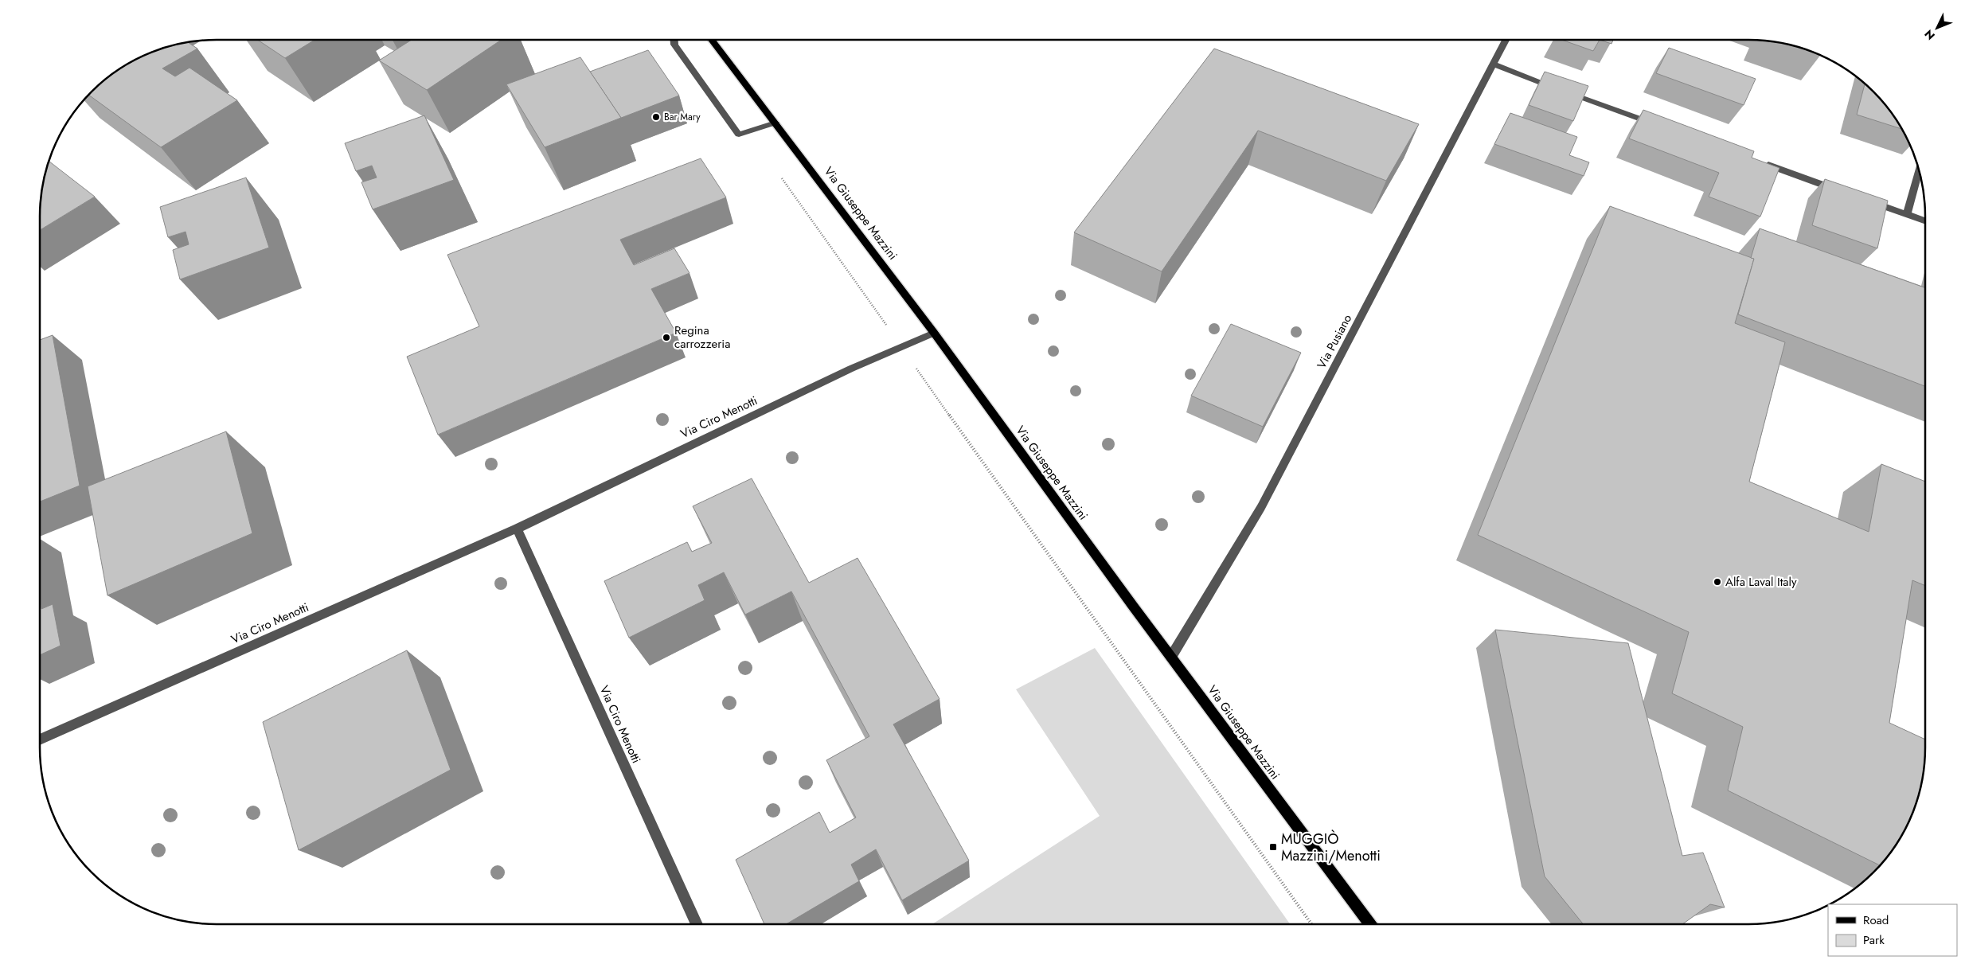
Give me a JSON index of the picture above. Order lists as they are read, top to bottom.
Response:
{
  "streets": {
    "main road": ["Via Giuseppe Mazzini"],
    "street": ["Via Pusiano", "Via Ciro Menotti"]
  },
  "crossings": [
    ["Via Giuseppe Mazzini", "Via Pusiano"],
    ["Via Giuseppe Mazzini", "Via Ciro Menotti"]
  ],
  "places": {
    "other": ["Bar Mary", "Regina carrozzeria", "Alfa Laval Italy"],
    "transit": ["MUGGIÒ Mazzini/Menotti"]
  },
  "legend": ["Road", "Park"],
  "north": "bottom left"
}
